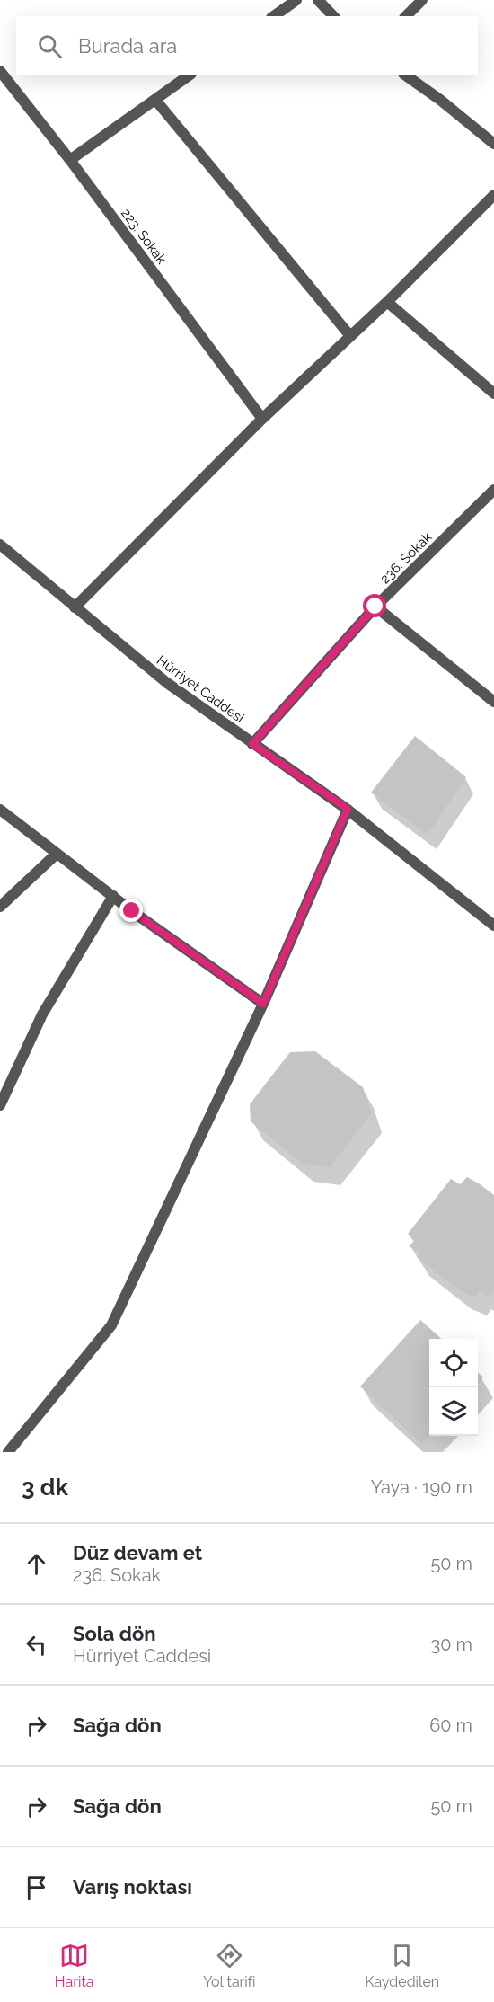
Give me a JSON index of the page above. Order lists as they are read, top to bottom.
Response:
{
  "streets": {
    "street": ["223. Sokak", "236. Sokak", "Hürriyet Caddesi"]
  },
  "crossings": [
    ["236. Sokak", "Hürriyet Caddesi"]
  ],
  "page": {
    "search": "Burada ara",
    "heading": ["3 dk", "Yaya · 190 m"],
    "list": [
      ["Düz devam et", "236. Sokak", "50 m"],
      ["Sola dön", "Hürriyet Caddesi", "30 m"],
      ["Sağa dön", "60 m"],
      ["Sağa dön", "50 m"],
      "Varış noktası"
    ],
    "nav": ["Harita", "Yol tarifi", "Kaydedilen"]
  }
}
